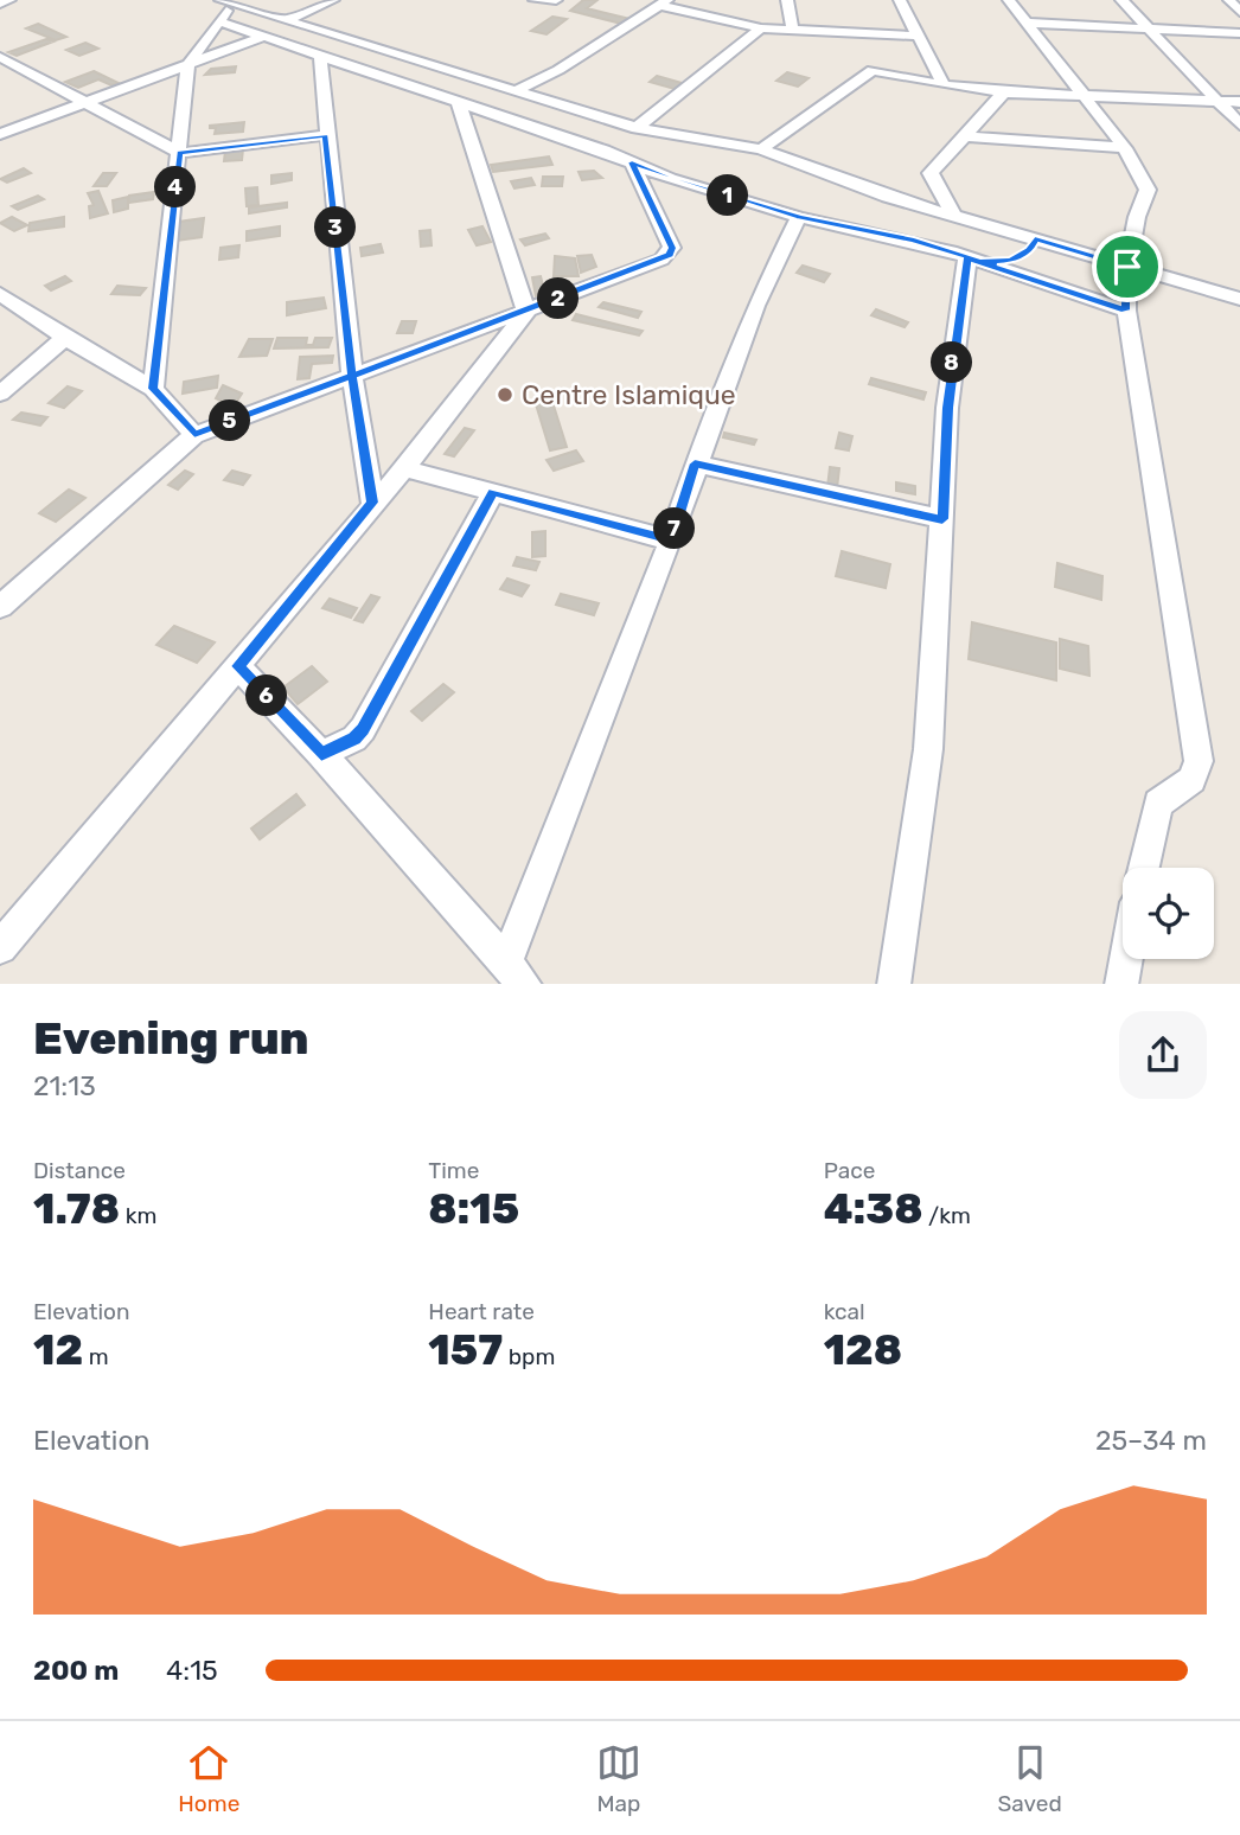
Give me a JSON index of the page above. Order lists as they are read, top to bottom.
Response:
{
  "places": ["Centre Islamique"],
  "page": {
    "pins": [
      "4",
      "1",
      "3",
      "2",
      "8",
      "5",
      "7",
      "6"
    ],
    "heading": ["Evening run", "21:13"],
    "stats": [
      ["Distance", "1.78 km"],
      ["Time", "8:15"],
      ["Pace", "4:38 /km"],
      ["Elevation", "12 m"],
      ["Heart rate", "157 bpm"],
      ["kcal", "128"]
    ],
    "chart": ["Elevation", "25–34 m"],
    "list": [
      {
        "name": "200 m",
        "note": "4:15"
      }
    ],
    "tabs": ["Home", "Map", "Saved"]
  }
}
